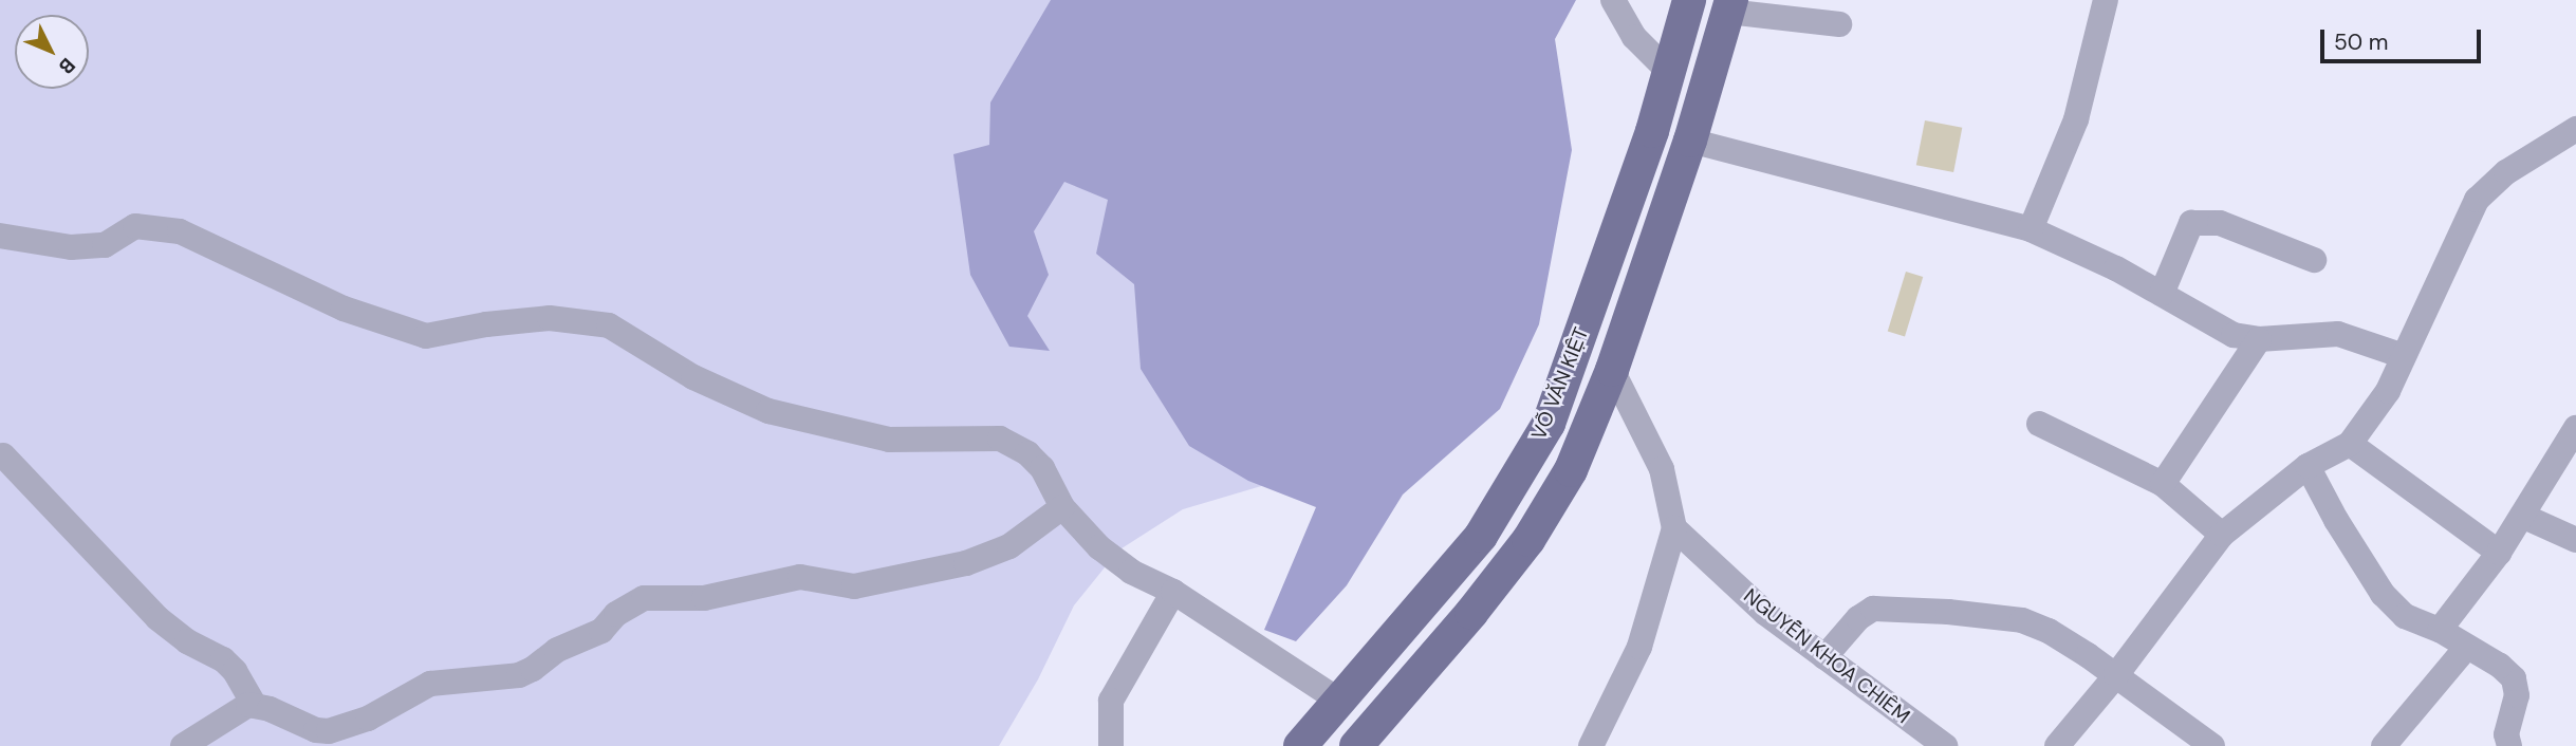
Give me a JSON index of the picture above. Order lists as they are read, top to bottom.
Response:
{
  "streets": {
    "main road": ["VÕ VĂN KIỆT"],
    "street": ["NGUYỄN KHOA CHIÊM"]
  },
  "scale_bar": "50 m",
  "north": "bottom right"
}
